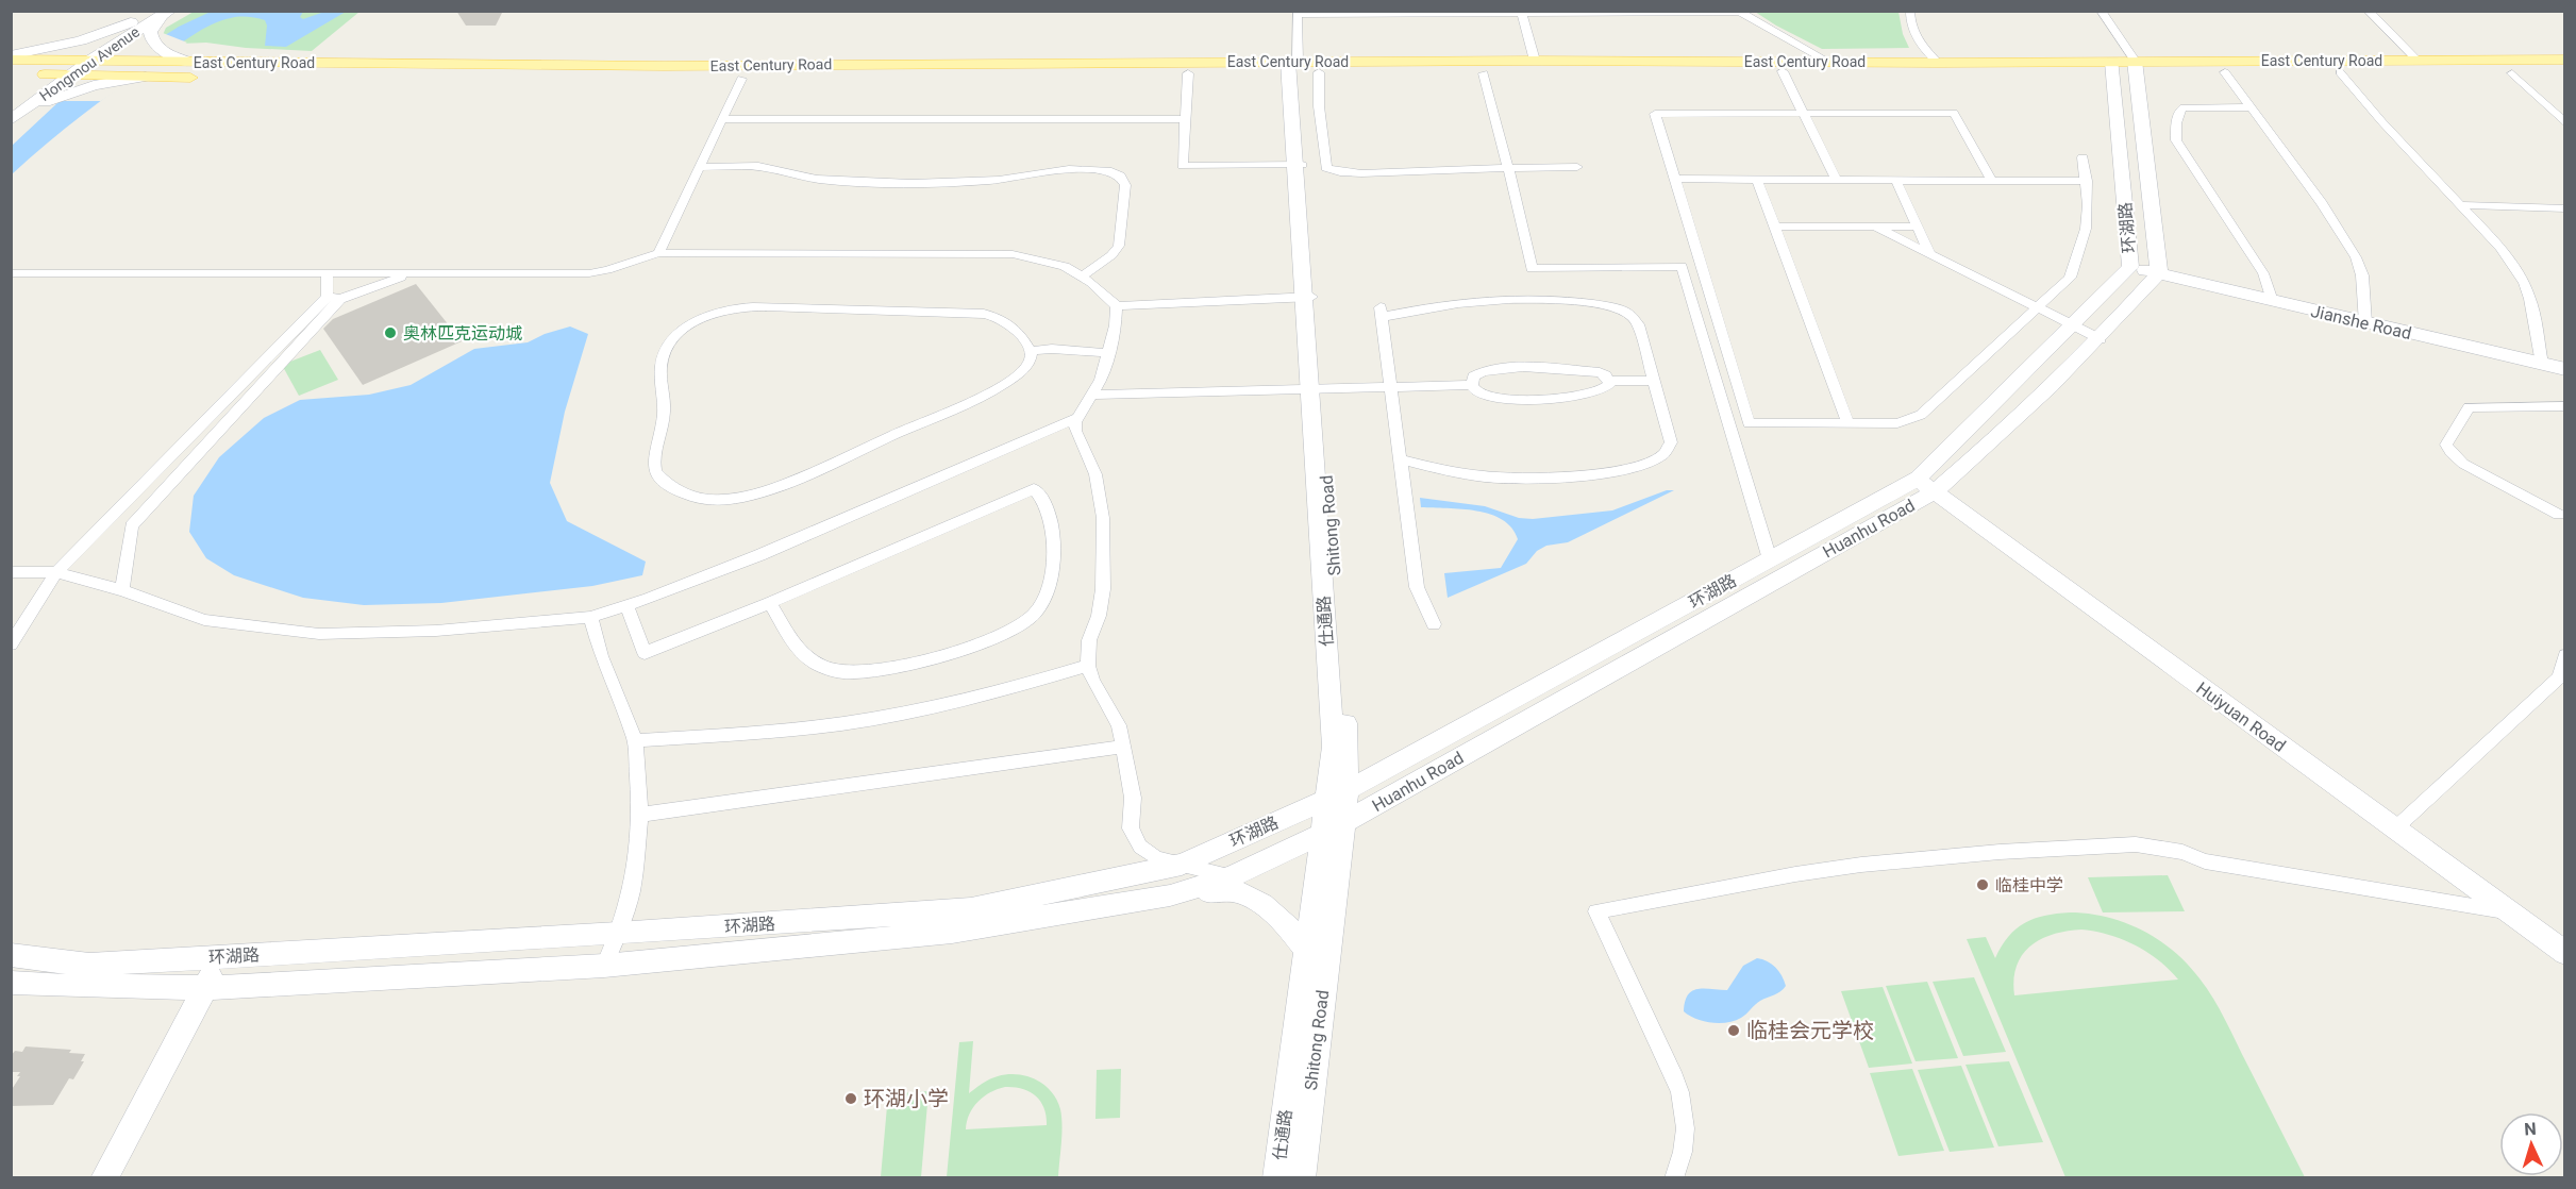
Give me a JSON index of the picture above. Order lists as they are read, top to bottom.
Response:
{
  "streets": {
    "main road": [
      "East Century Road",
      "Hongmou Avenue",
      "环湖路",
      "Jianshe Road",
      "Shitong Road",
      "Huanhu Road",
      "仕通路",
      "Huiyuan Road"
    ]
  },
  "crossings": [
    ["East Century Road", "Hongmou Avenue"],
    ["East Century Road", "环湖路"],
    ["East Century Road", "仕通路"],
    ["环湖路", "Jianshe Road"],
    ["环湖路", "Shitong Road"],
    ["环湖路", "Huanhu Road"],
    ["环湖路", "仕通路"],
    ["环湖路", "Huiyuan Road"],
    ["Jianshe Road", "Huanhu Road"],
    ["Shitong Road", "Huanhu Road"],
    ["Shitong Road", "仕通路"],
    ["Huanhu Road", "仕通路"],
    ["Huanhu Road", "Huiyuan Road"]
  ],
  "places": [
    "奥林匹克运动城",
    "临桂中学",
    "临桂会元学校",
    "环湖小学"
  ],
  "north": "top"
}
